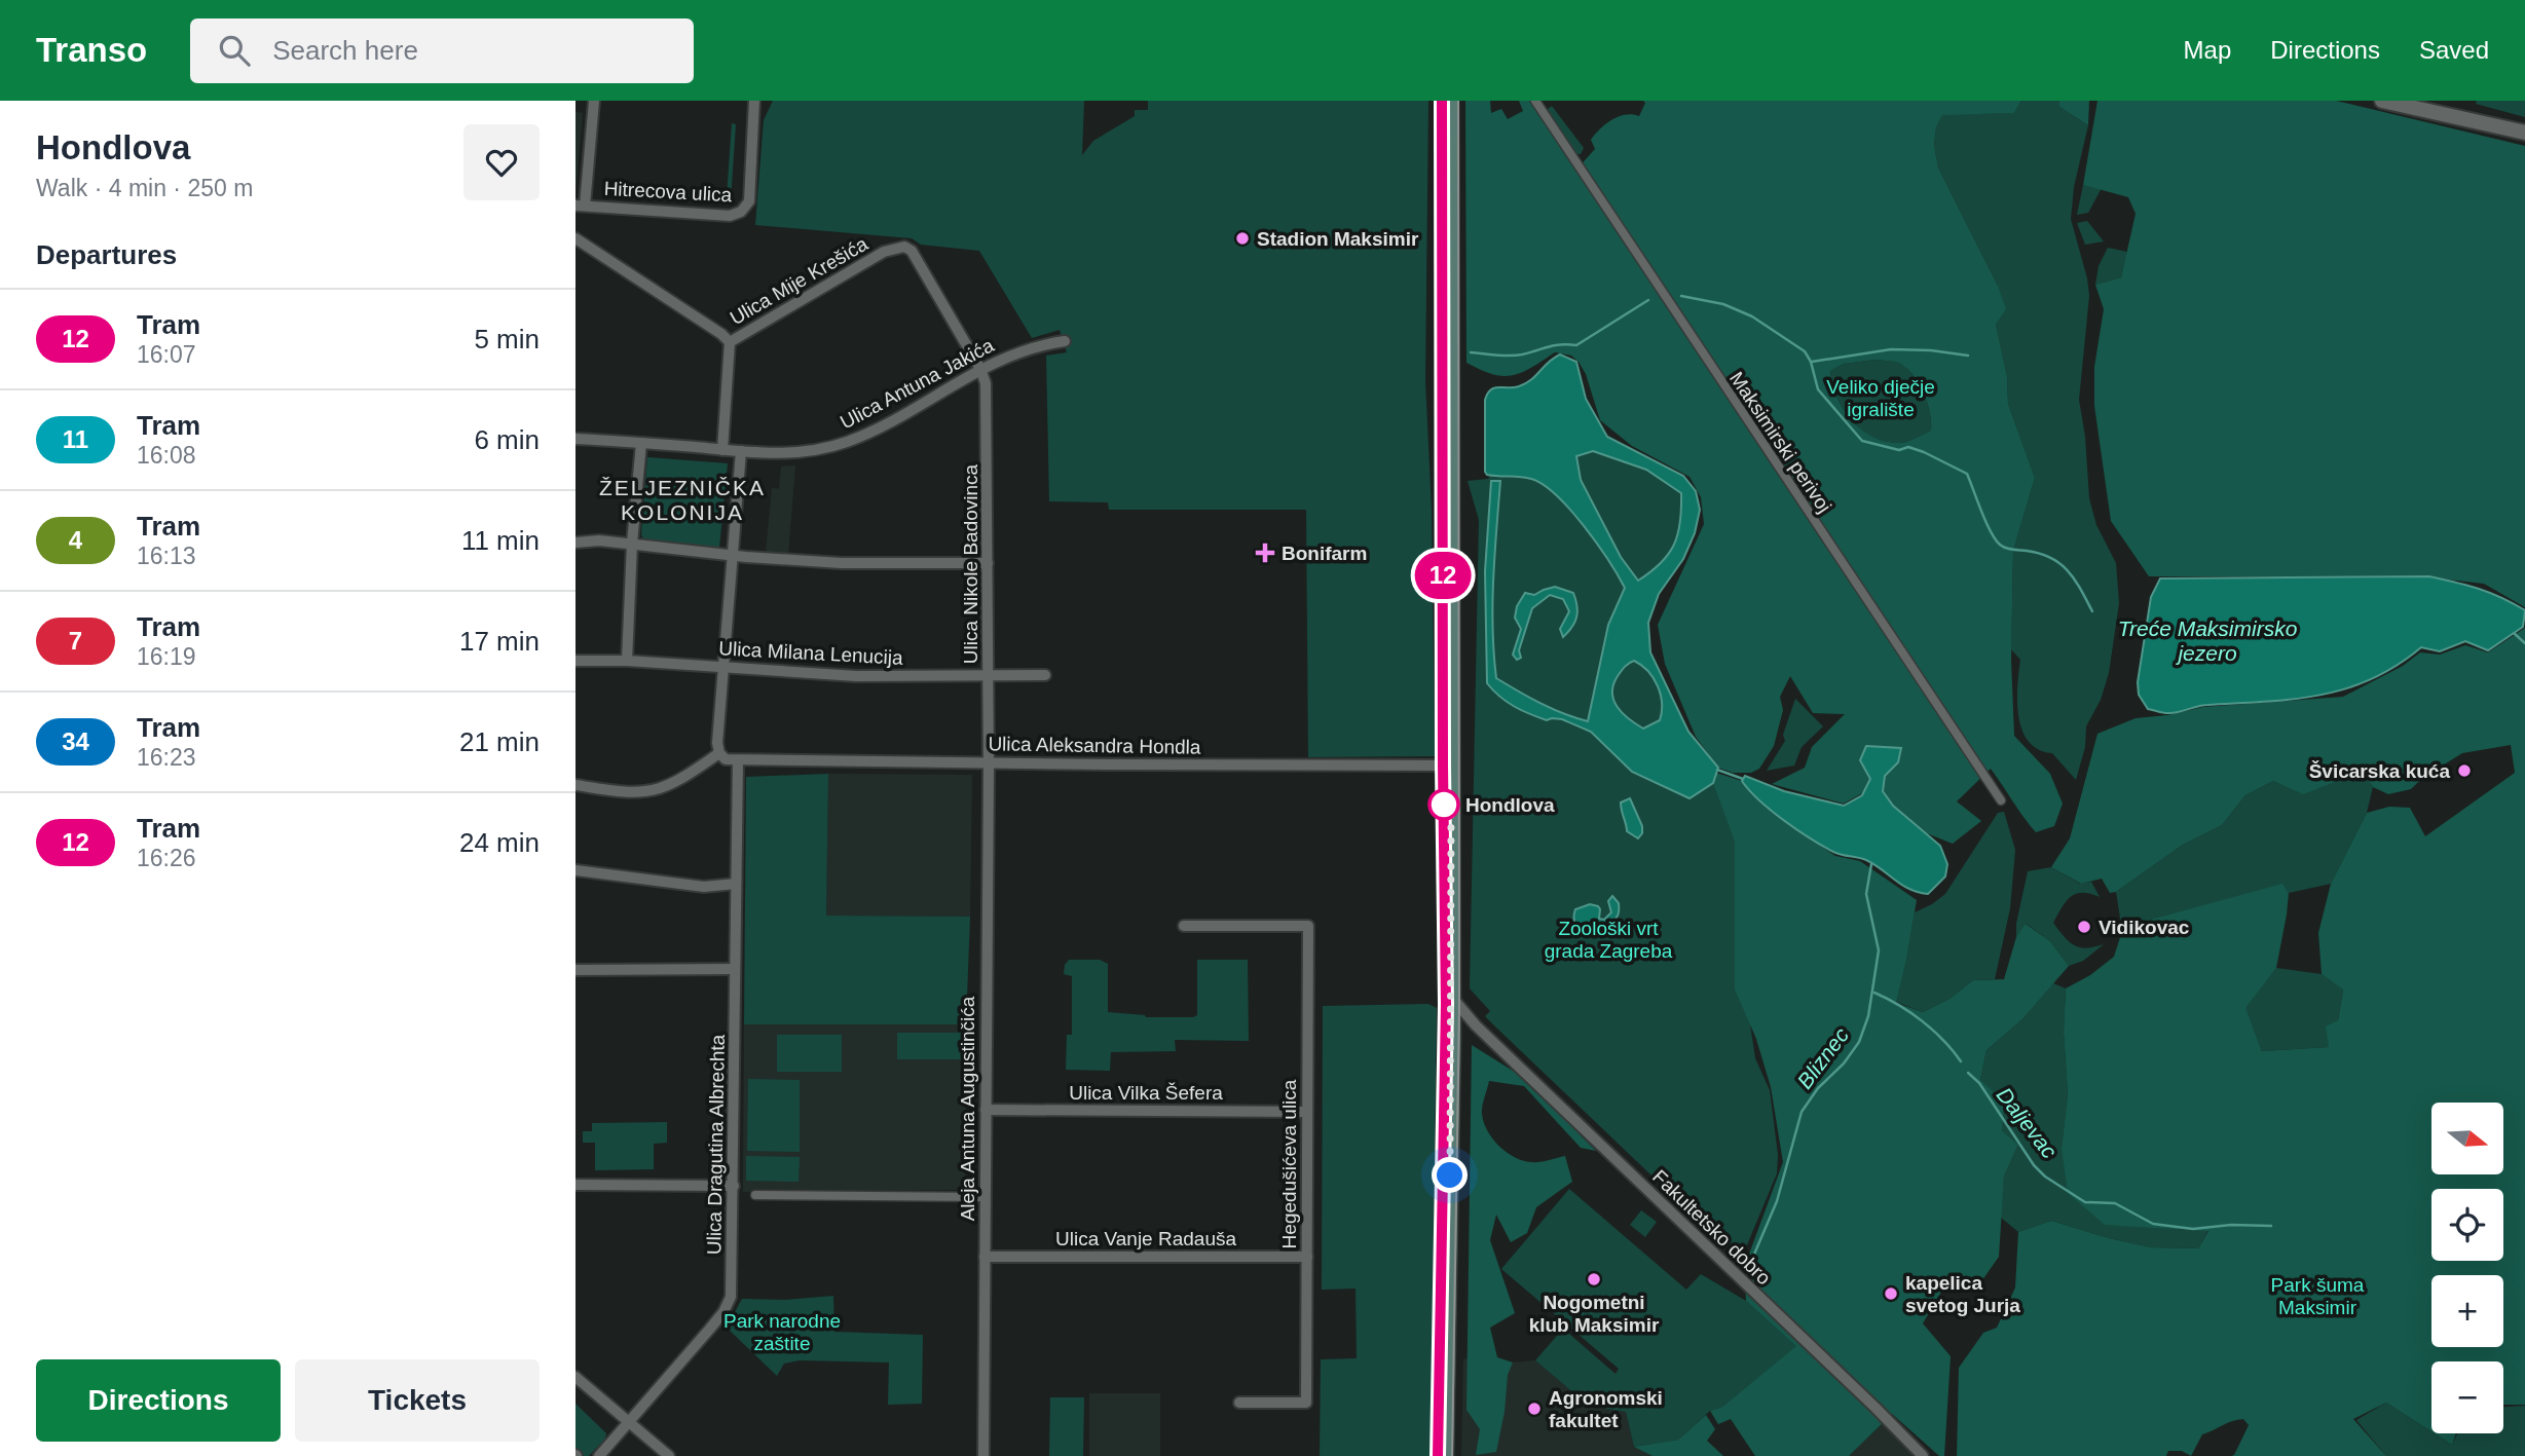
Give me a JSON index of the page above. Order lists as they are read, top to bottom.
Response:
{
  "streets": {
    "street": [
      "Hitrecova ulica",
      "Ulica Mije Krešića",
      "Ulica Antuna Jakića",
      "Maksimirski perivoj",
      "Ulica Nikole Badovinca",
      "Ulica Milana Lenucija",
      "Ulica Aleksandra Hondla",
      "Ulica Vilka Šefera",
      "Aleja Antuna Augustinčića",
      "Ulica Dragutina Albrechta",
      "Hegedušićeva ulica",
      "Fakultetsko dobro",
      "Ulica Vanje Radauša"
    ]
  },
  "crossings": [
    ["Ulica Mije Krešića", "Ulica Nikole Badovinca"],
    ["Ulica Antuna Jakića", "Ulica Nikole Badovinca"],
    ["Ulica Nikole Badovinca", "Ulica Milana Lenucija"],
    ["Ulica Nikole Badovinca", "Ulica Aleksandra Hondla"],
    ["Ulica Nikole Badovinca", "Aleja Antuna Augustinčića"],
    ["Ulica Aleksandra Hondla", "Aleja Antuna Augustinčića"],
    ["Ulica Aleksandra Hondla", "Ulica Dragutina Albrechta"],
    ["Ulica Vilka Šefera", "Aleja Antuna Augustinčića"],
    ["Ulica Vilka Šefera", "Hegedušićeva ulica"],
    ["Aleja Antuna Augustinčića", "Ulica Vanje Radauša"],
    ["Hegedušićeva ulica", "Ulica Vanje Radauša"]
  ],
  "districts": ["ŽELJEZNIČKA KOLONIJA"],
  "water": ["Treće Maksimirsko jezero", "Bliznec", "Daljevac"],
  "parks": [
    "Veliko dječje igralište",
    "Zoološki vrt grada Zagreba",
    "Park šuma Maksimir",
    "Park narodne zaštite"
  ],
  "places": {
    "other": [
      "Stadion Maksimir",
      "Švicarska kuća",
      "Hondlova",
      "Vidikovac",
      "Nogometni klub Maksimir",
      "kapelica svetog Jurja",
      "Agronomski fakultet"
    ],
    "health": ["Bonifarm"]
  },
  "lines": ["tram line 12"],
  "north": "right",
  "page": {
    "header": "Transo",
    "search": "Search here",
    "nav": ["Map", "Directions", "Saved"],
    "heading": [
      ["Hondlova", "Walk · 4 min · 250 m"],
      "Departures"
    ],
    "on_map": "12",
    "list": [
      {
        "mark": "12",
        "name": "Tram",
        "note": "16:07",
        "value": "5 min"
      },
      {
        "mark": "11",
        "name": "Tram",
        "note": "16:08",
        "value": "6 min"
      },
      {
        "mark": "4",
        "name": "Tram",
        "note": "16:13",
        "value": "11 min"
      },
      {
        "mark": "7",
        "name": "Tram",
        "note": "16:19",
        "value": "17 min"
      },
      {
        "mark": "34",
        "name": "Tram",
        "note": "16:23",
        "value": "21 min"
      },
      {
        "mark": "12",
        "name": "Tram",
        "note": "16:26",
        "value": "24 min"
      }
    ],
    "map_buttons": ["+", "−"],
    "buttons": ["Directions", "Tickets"]
  }
}
